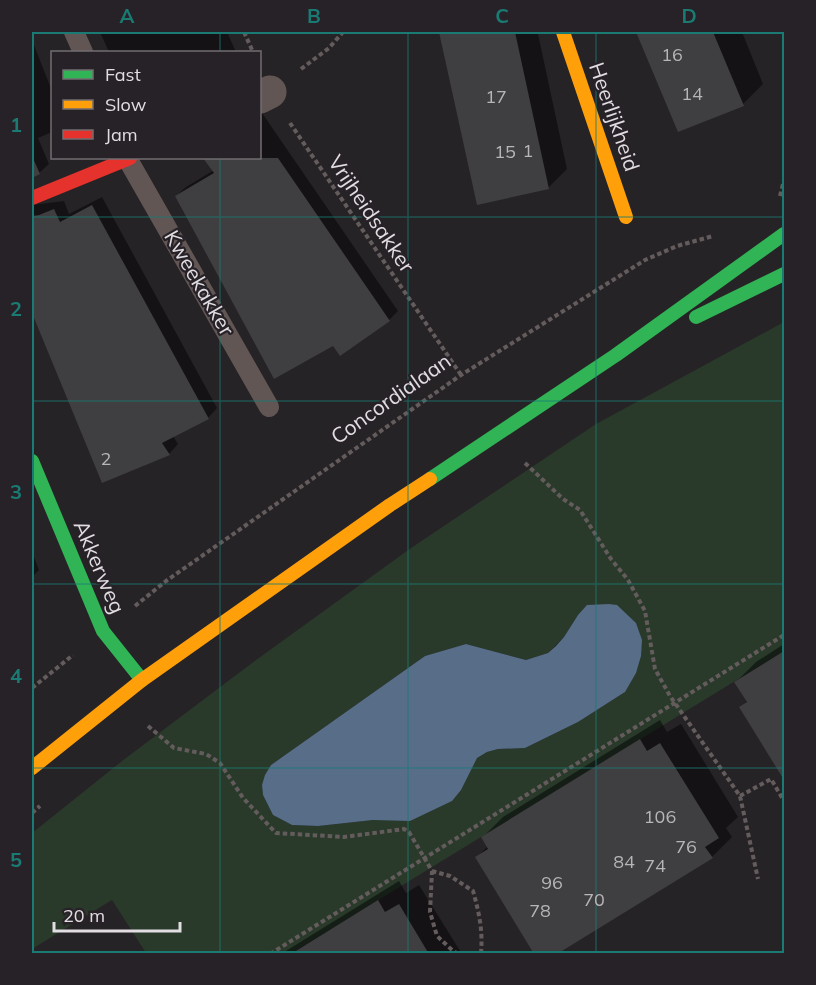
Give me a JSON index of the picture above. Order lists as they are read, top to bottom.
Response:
{
  "streets": {
    "main road": ["Heerlijkheid", "Kweekakker", "Akkerweg"],
    "path": ["Vrijheidsakker", "Concordialaan"]
  },
  "crossings": [
    ["Vrijheidsakker", "Concordialaan"],
    ["Concordialaan", "Akkerweg"]
  ],
  "house_numbers": [
    "16",
    "14",
    "17",
    "1",
    "15",
    "2",
    "106",
    "76",
    "84",
    "74",
    "96",
    "70",
    "78"
  ],
  "legend": ["Fast", "Slow", "Jam"],
  "scale_bar": "20 m",
  "grid": {
    "columns": [
      "A",
      "B",
      "C",
      "D"
    ],
    "rows": [
      "1",
      "2",
      "3",
      "4",
      "5"
    ]
  }
}
